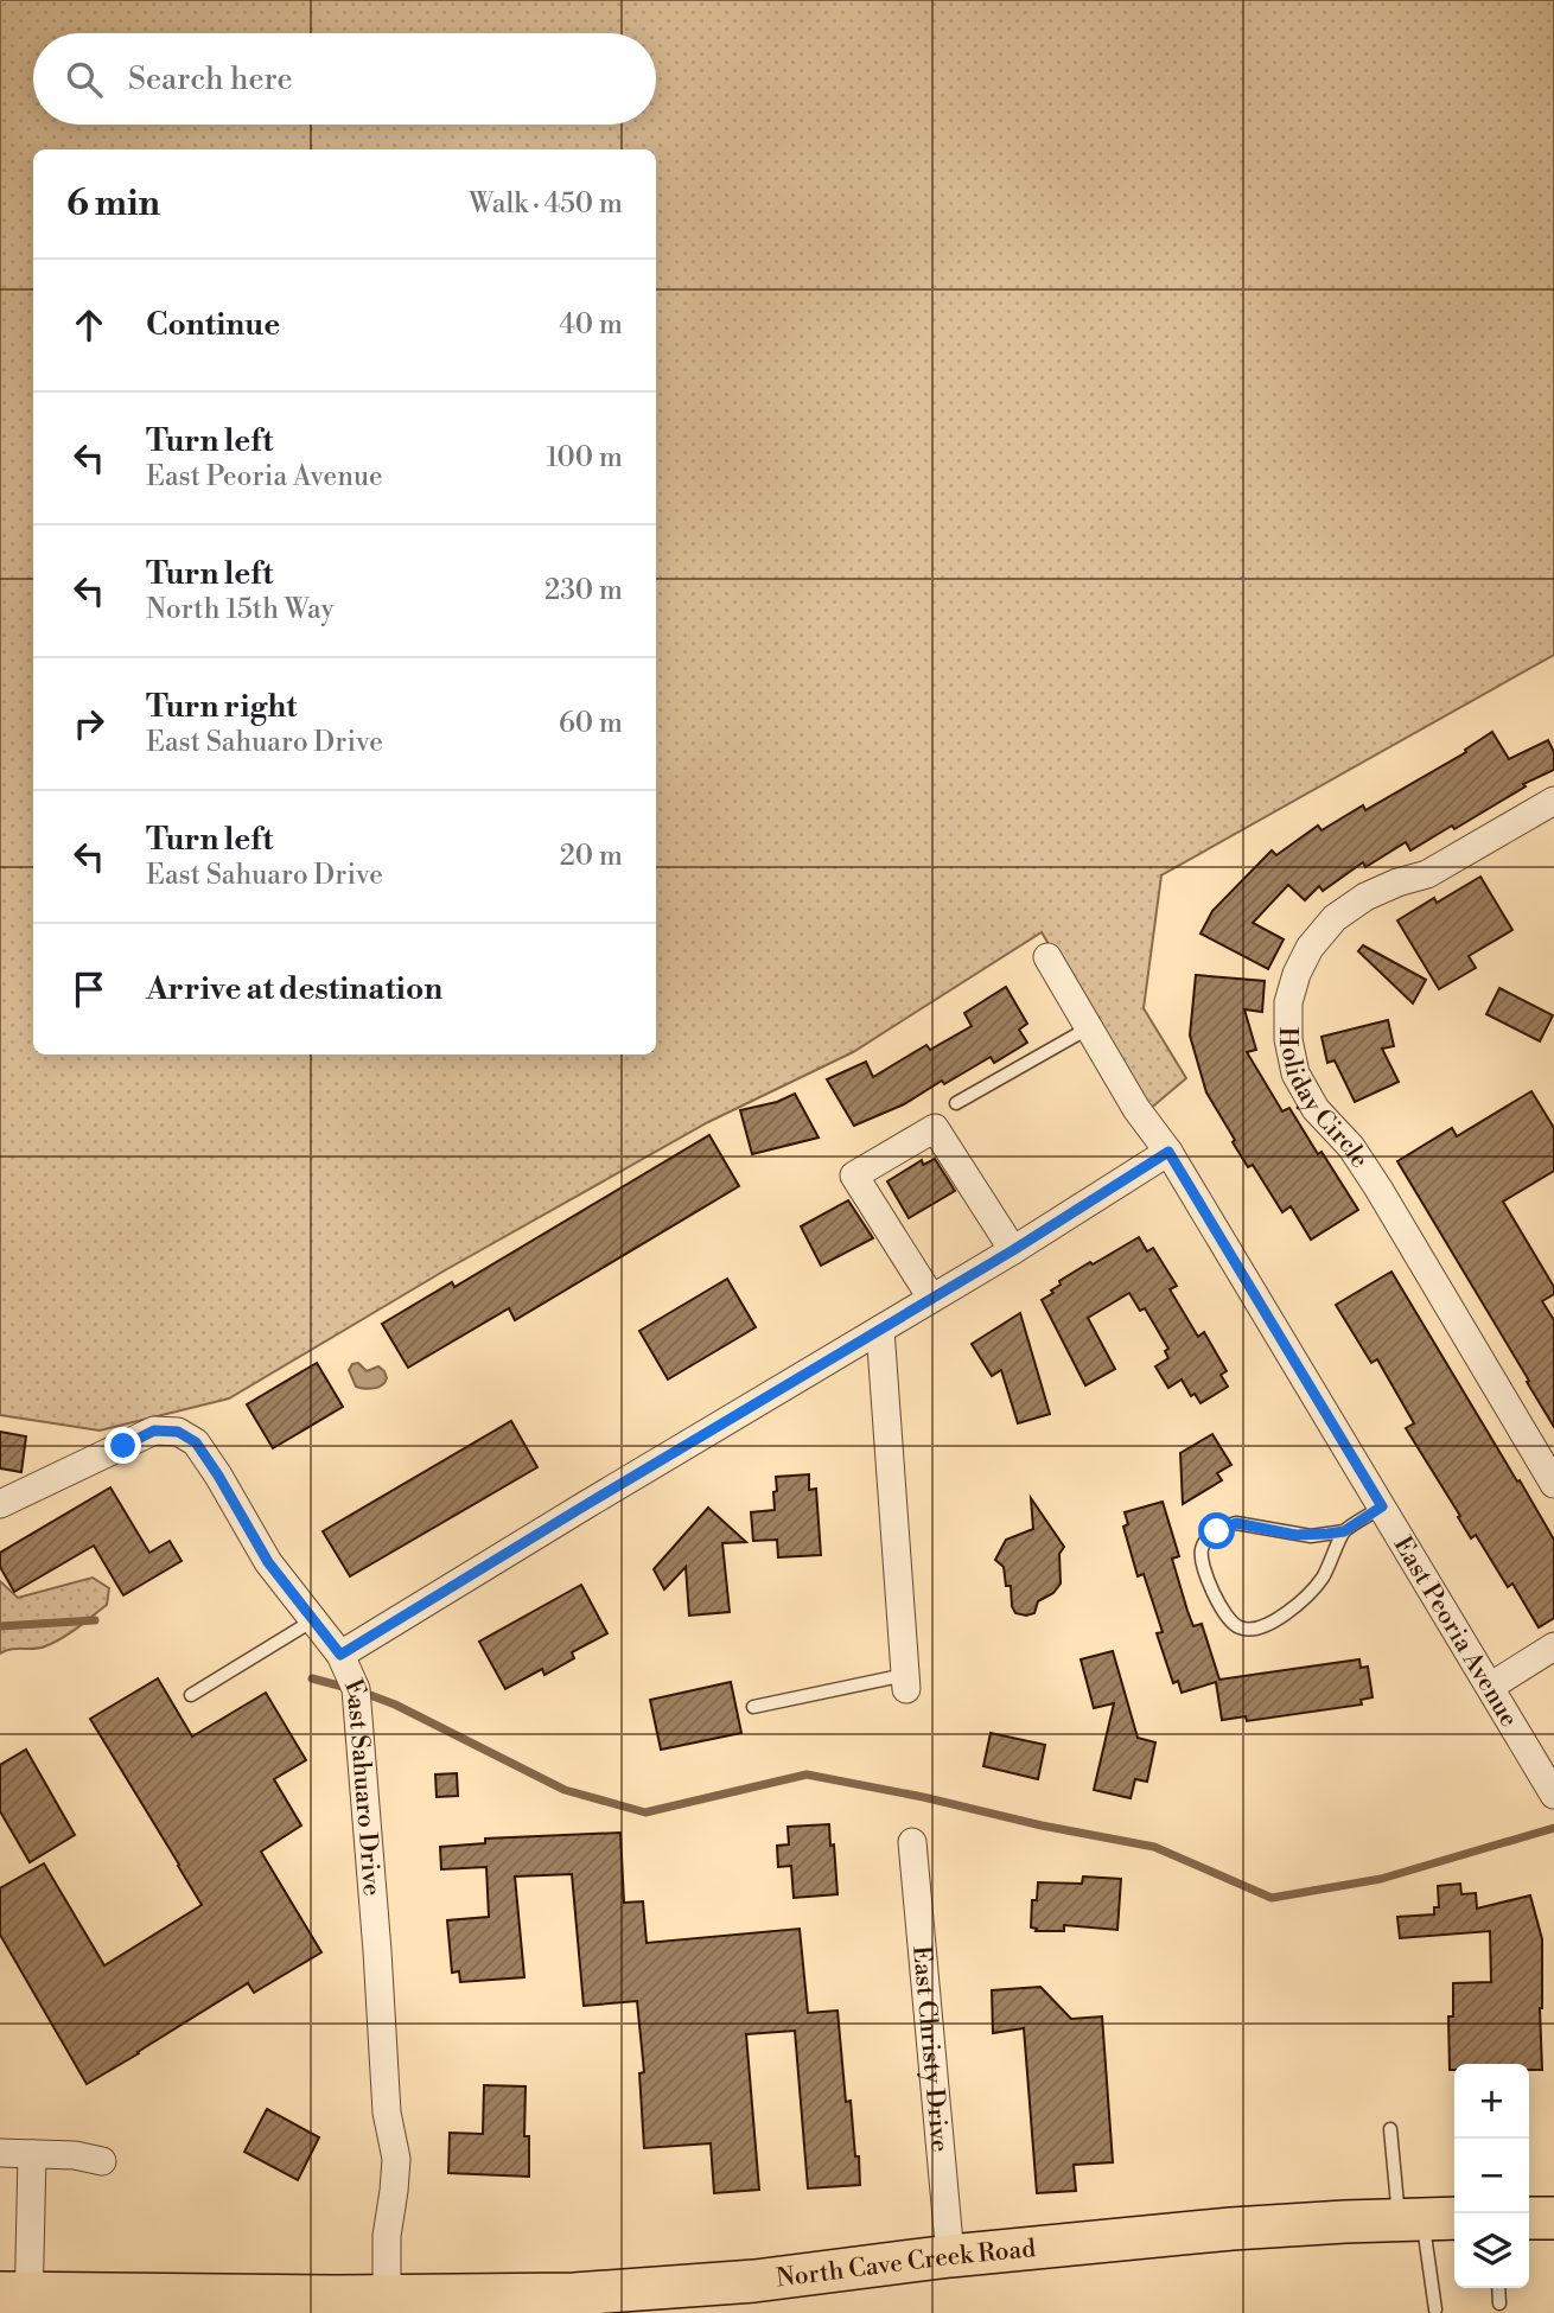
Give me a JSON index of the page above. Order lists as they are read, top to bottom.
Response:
{
  "streets": {
    "main road": ["North Cave Creek Road"],
    "street": [
      "Holiday Circle",
      "East Peoria Avenue",
      "East Sahuaro Drive",
      "East Christy Drive"
    ]
  },
  "crossings": [
    ["East Sahuaro Drive", "North Cave Creek Road"],
    ["East Christy Drive", "North Cave Creek Road"]
  ],
  "page": {
    "search": "Search here",
    "heading": ["6 min", "Walk · 450 m"],
    "list": [
      ["Continue", "40 m"],
      ["Turn left", "East Peoria Avenue", "100 m"],
      ["Turn left", "North 15th Way", "230 m"],
      ["Turn right", "East Sahuaro Drive", "60 m"],
      ["Turn left", "East Sahuaro Drive", "20 m"],
      "Arrive at destination"
    ],
    "map_buttons": ["+", "−"]
  }
}
